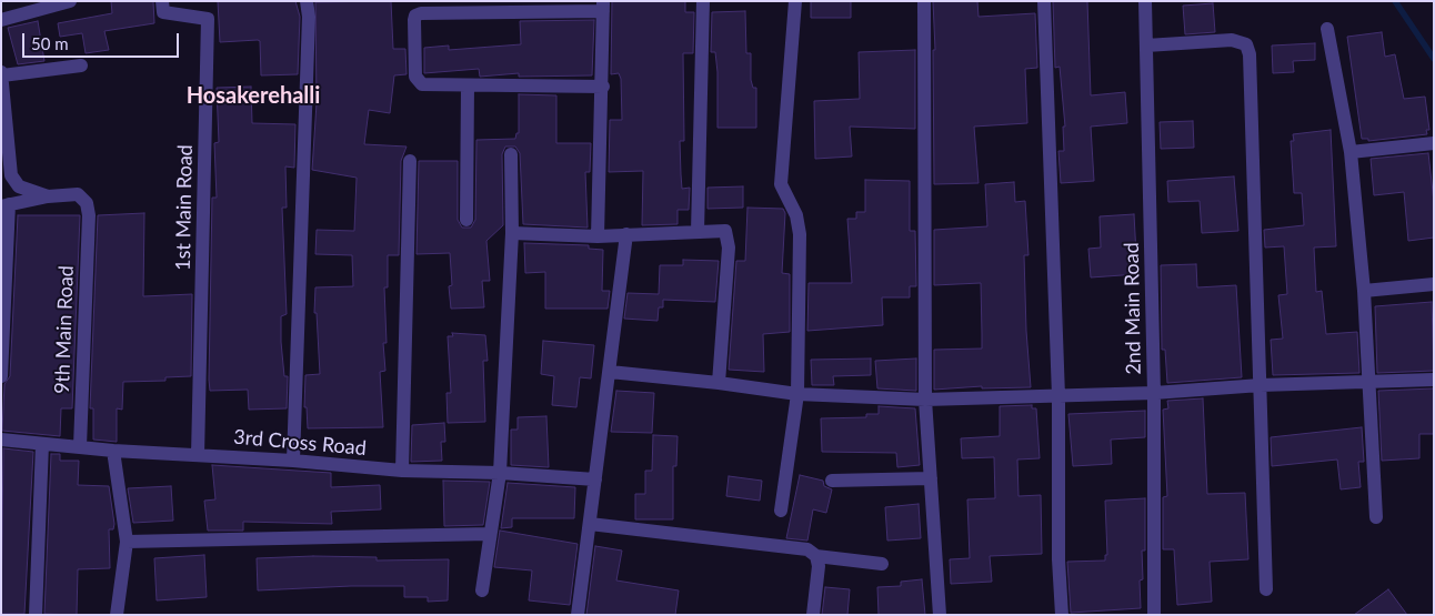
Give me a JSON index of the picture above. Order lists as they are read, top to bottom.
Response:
{
  "streets": {
    "street": [
      "1st Main Road",
      "2nd Main Road",
      "9th Main Road",
      "3rd Cross Road"
    ]
  },
  "crossings": [
    ["1st Main Road", "3rd Cross Road"],
    ["9th Main Road", "3rd Cross Road"]
  ],
  "districts": ["Hosakerehalli"],
  "scale_bar": "50 m"
}
